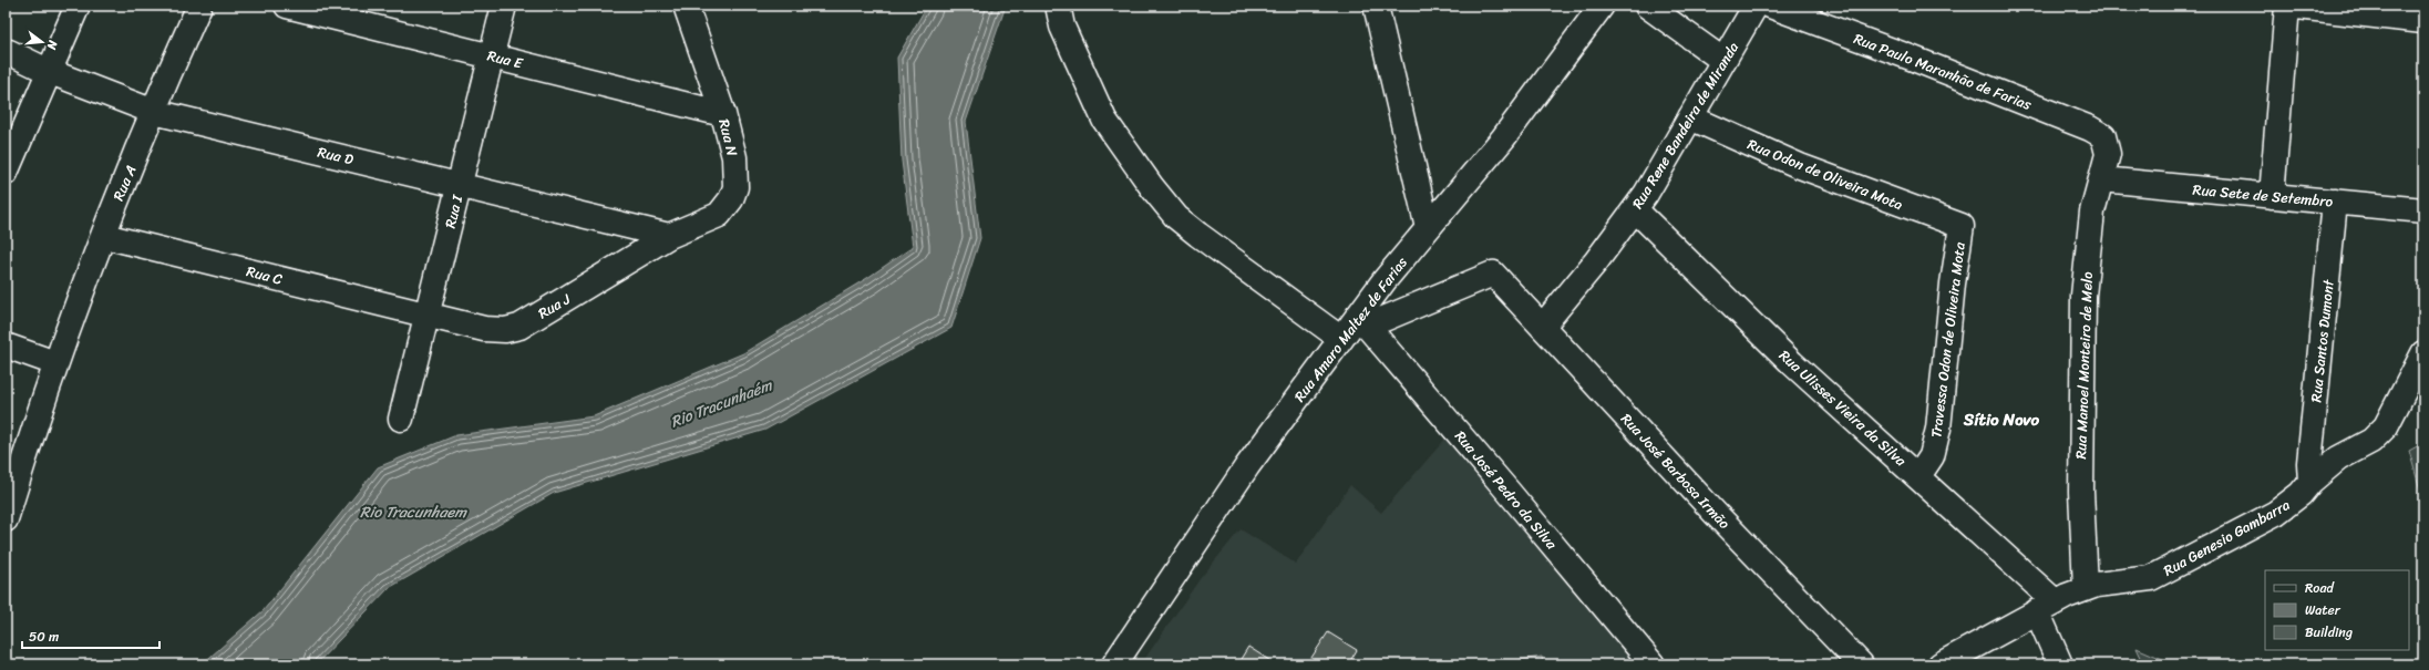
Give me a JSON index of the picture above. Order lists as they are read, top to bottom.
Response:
{
  "streets": {
    "street": [
      "Rua E",
      "Rua Paulo Maranhão de Farias",
      "Rua Rene Bandeira de Miranda",
      "Rua N",
      "Rua D",
      "Rua Odon de Oliveira Mota",
      "Rua A",
      "Rua Sete de Setembro",
      "Rua I",
      "Rua C",
      "Rua J",
      "Rua Amaro Maltez de Farias",
      "Travessa Odon de Oliveira Mota",
      "Rua Santos Dumont",
      "Rua Manoel Monteiro de Melo",
      "Rua Ulisses Vieira da Silva",
      "Rua José Barbosa Irmão",
      "Rua José Pedro da Silva",
      "Rua Genesio Gambarra"
    ]
  },
  "crossings": [
    ["Rua E", "Rua N"],
    ["Rua E", "Rua I"],
    ["Rua Paulo Maranhão de Farias", "Rua Manoel Monteiro de Melo"],
    ["Rua Rene Bandeira de Miranda", "Rua Odon de Oliveira Mota"],
    ["Rua Rene Bandeira de Miranda", "Rua Ulisses Vieira da Silva"],
    ["Rua Rene Bandeira de Miranda", "Rua José Barbosa Irmão"],
    ["Rua N", "Rua D"],
    ["Rua N", "Rua J"],
    ["Rua D", "Rua A"],
    ["Rua D", "Rua I"],
    ["Rua D", "Rua J"],
    ["Rua Odon de Oliveira Mota", "Travessa Odon de Oliveira Mota"],
    ["Rua A", "Rua C"],
    ["Rua Sete de Setembro", "Rua Santos Dumont"],
    ["Rua Sete de Setembro", "Rua Manoel Monteiro de Melo"],
    ["Rua I", "Rua C"],
    ["Rua I", "Rua J"],
    ["Rua C", "Rua J"],
    ["Rua Amaro Maltez de Farias", "Rua José Barbosa Irmão"],
    ["Rua Amaro Maltez de Farias", "Rua José Pedro da Silva"],
    ["Travessa Odon de Oliveira Mota", "Rua Ulisses Vieira da Silva"],
    ["Rua Santos Dumont", "Rua Genesio Gambarra"],
    ["Rua Manoel Monteiro de Melo", "Rua Ulisses Vieira da Silva"],
    ["Rua Manoel Monteiro de Melo", "Rua Genesio Gambarra"],
    ["Rua Ulisses Vieira da Silva", "Rua Genesio Gambarra"],
    ["Rua José Barbosa Irmão", "Rua José Pedro da Silva"]
  ],
  "districts": ["Sítio Novo"],
  "water": ["Rio Tracunhaém", "Rio Tracunhaem"],
  "legend": ["Road", "Water", "Building"],
  "scale_bar": "50 m",
  "north": "right"
}
